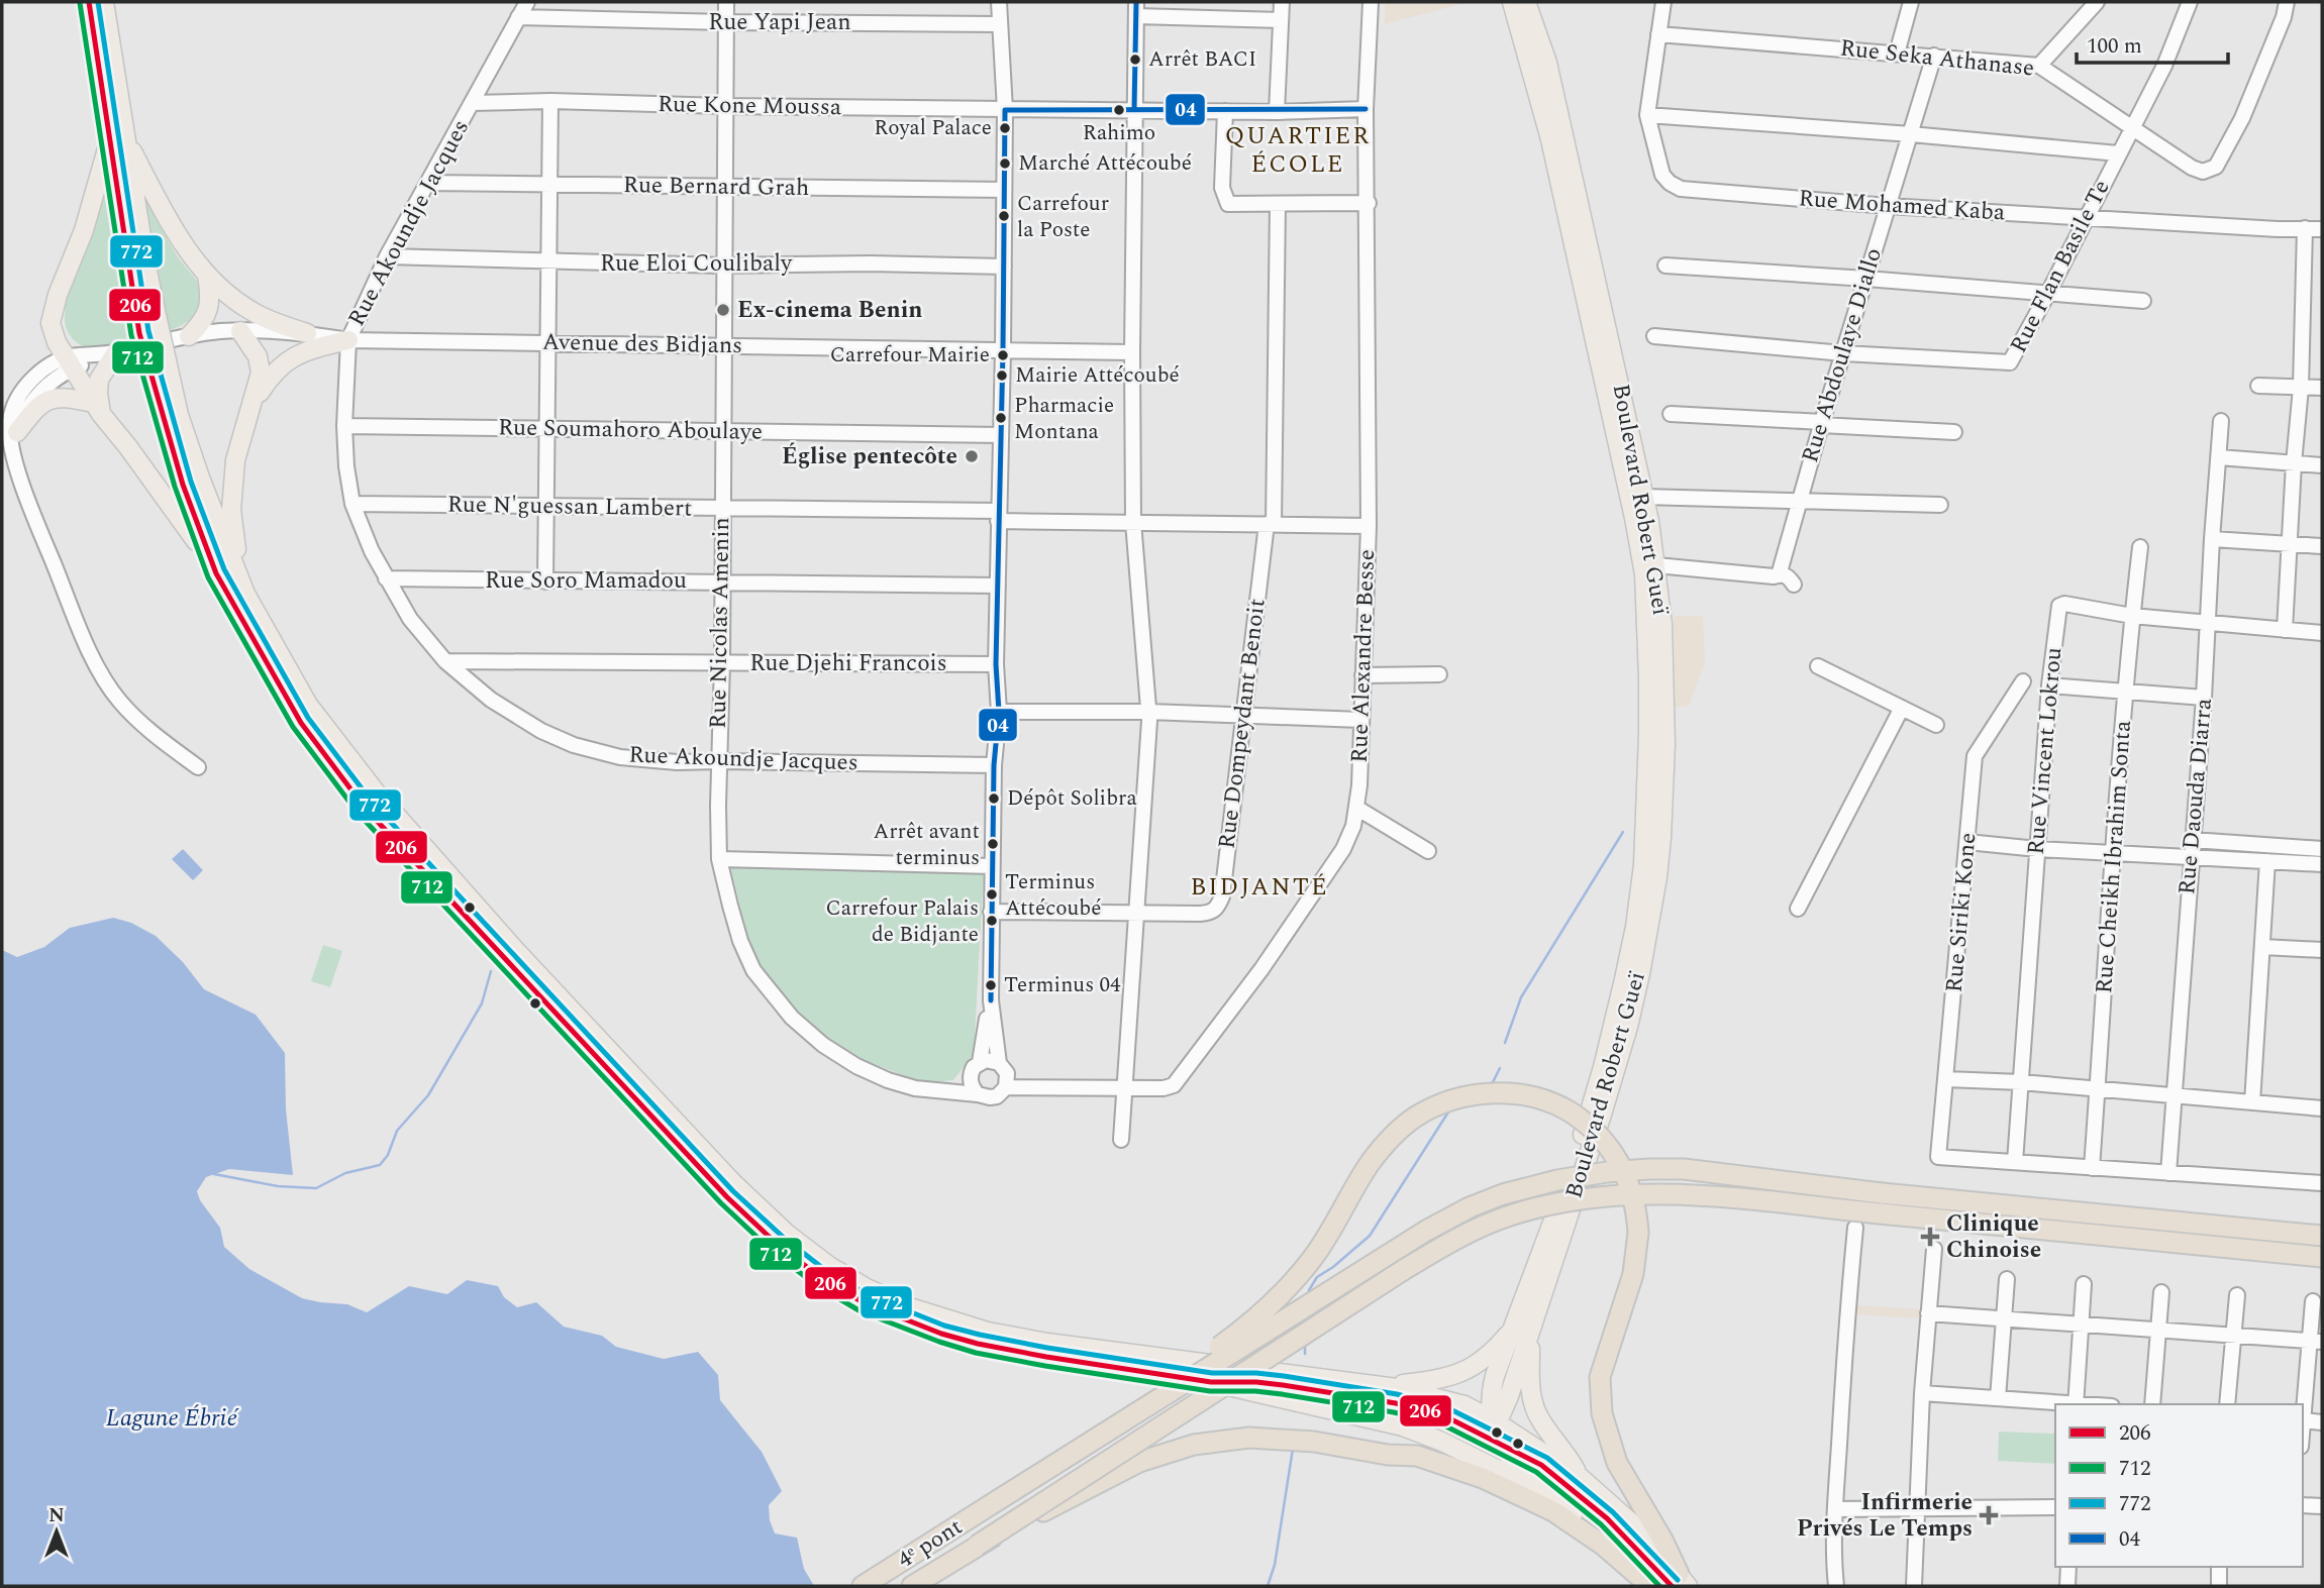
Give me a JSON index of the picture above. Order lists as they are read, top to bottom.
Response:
{
  "streets": {
    "highway": ["4ᵉ pont"],
    "main road": ["Boulevard Robert Gueï"],
    "street": [
      "Rue Yapi Jean",
      "Rue Seka Athanase",
      "Rue Kone Moussa",
      "Rue Bernard Grah",
      "Rue Mohamed Kaba",
      "Rue Akoundje Jacques",
      "Rue Eloi Coulibaly",
      "Rue Flan Basile Te",
      "Avenue des Bidjans",
      "Rue Abdoulaye Diallo",
      "Rue Soumahoro Aboulaye",
      "Rue N'guessan Lambert",
      "Rue Soro Mamadou",
      "Rue Nicolas Amenin",
      "Rue Alexandre Besse",
      "Rue Djehi Francois",
      "Rue Dompeydant Benoit",
      "Rue Vincent Lokrou",
      "Rue Daouda Diarra",
      "Rue Cheikh Ibrahim Sonta",
      "Rue Siriki Kone"
    ]
  },
  "crossings": [
    ["Rue Yapi Jean", "Rue Akoundje Jacques"],
    ["Rue Yapi Jean", "Rue Nicolas Amenin"],
    ["Rue Seka Athanase", "Rue Mohamed Kaba"],
    ["Rue Seka Athanase", "Rue Flan Basile Te"],
    ["Rue Seka Athanase", "Rue Abdoulaye Diallo"],
    ["Rue Kone Moussa", "Rue Akoundje Jacques"],
    ["Rue Kone Moussa", "Rue Nicolas Amenin"],
    ["Rue Kone Moussa", "Rue Alexandre Besse"],
    ["Rue Bernard Grah", "Rue Akoundje Jacques"],
    ["Rue Bernard Grah", "Rue Nicolas Amenin"],
    ["Rue Mohamed Kaba", "Rue Flan Basile Te"],
    ["Rue Mohamed Kaba", "Rue Abdoulaye Diallo"],
    ["Rue Akoundje Jacques", "Rue Eloi Coulibaly"],
    ["Rue Akoundje Jacques", "Avenue des Bidjans"],
    ["Rue Akoundje Jacques", "Rue Soumahoro Aboulaye"],
    ["Rue Akoundje Jacques", "Rue N'guessan Lambert"],
    ["Rue Akoundje Jacques", "Rue Soro Mamadou"],
    ["Rue Akoundje Jacques", "Rue Nicolas Amenin"],
    ["Rue Akoundje Jacques", "Rue Djehi Francois"],
    ["Rue Eloi Coulibaly", "Rue Nicolas Amenin"],
    ["Rue Flan Basile Te", "Rue Abdoulaye Diallo"],
    ["Avenue des Bidjans", "Rue Nicolas Amenin"],
    ["Rue Soumahoro Aboulaye", "Rue Nicolas Amenin"],
    ["Rue N'guessan Lambert", "Rue Nicolas Amenin"],
    ["Rue N'guessan Lambert", "Rue Alexandre Besse"],
    ["Rue N'guessan Lambert", "Rue Dompeydant Benoit"],
    ["Rue Soro Mamadou", "Rue Nicolas Amenin"],
    ["Rue Nicolas Amenin", "Rue Alexandre Besse"],
    ["Rue Nicolas Amenin", "Rue Djehi Francois"],
    ["Rue Vincent Lokrou", "Rue Daouda Diarra"],
    ["Rue Vincent Lokrou", "Rue Cheikh Ibrahim Sonta"],
    ["Rue Vincent Lokrou", "Rue Siriki Kone"]
  ],
  "districts": ["QUARTIER ÉCOLE", "BIDJANTÉ"],
  "water": ["Lagune Ébrié"],
  "places": {
    "other": [
      "Arrêt BACI",
      "Rahimo",
      "Royal Palace",
      "Marché Attécoubé",
      "Carrefour la Poste",
      "Ex-cinema Benin",
      "Carrefour Mairie",
      "Mairie Attécoubé",
      "Pharmacie Montana",
      "Église pentecôte",
      "Dépôt Solibra",
      "Arrêt avant terminus",
      "Terminus Attécoubé",
      "Carrefour Palais de Bidjante",
      "Terminus 04"
    ],
    "health": ["Clinique Chinoise", "Infirmerie Privés Le Temps"]
  },
  "lines": [
    "transit line 206",
    "transit line 772",
    "transit line 04",
    "transit line 712"
  ],
  "legend": [
    "206",
    "712",
    "772",
    "04"
  ],
  "scale_bar": "100 m",
  "north": "top"
}
